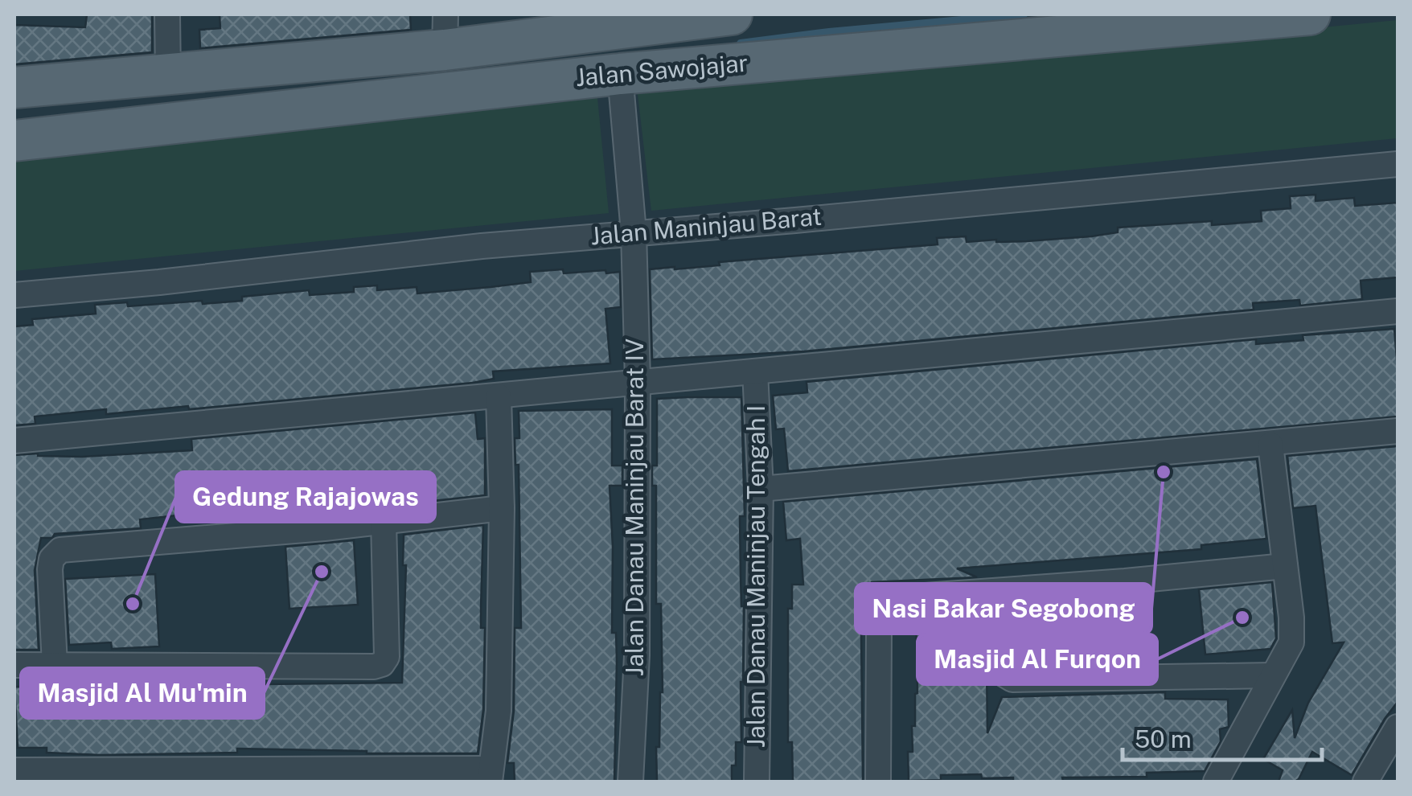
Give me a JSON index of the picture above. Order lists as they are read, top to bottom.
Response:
{
  "streets": {
    "main road": ["Jalan Sawojajar"],
    "street": ["Jalan Maninjau Barat", "Jalan Danau Maninjau Barat IV", "Jalan Danau Maninjau Tengah I"]
  },
  "crossings": [
    ["Jalan Sawojajar", "Jalan Danau Maninjau Barat IV"],
    ["Jalan Maninjau Barat", "Jalan Danau Maninjau Barat IV"]
  ],
  "places": [
    "Nasi Bakar Segobong",
    "Masjid Al Mu'min",
    "Gedung Rajajowas",
    "Masjid Al Furqon"
  ],
  "scale_bar": "50 m"
}
